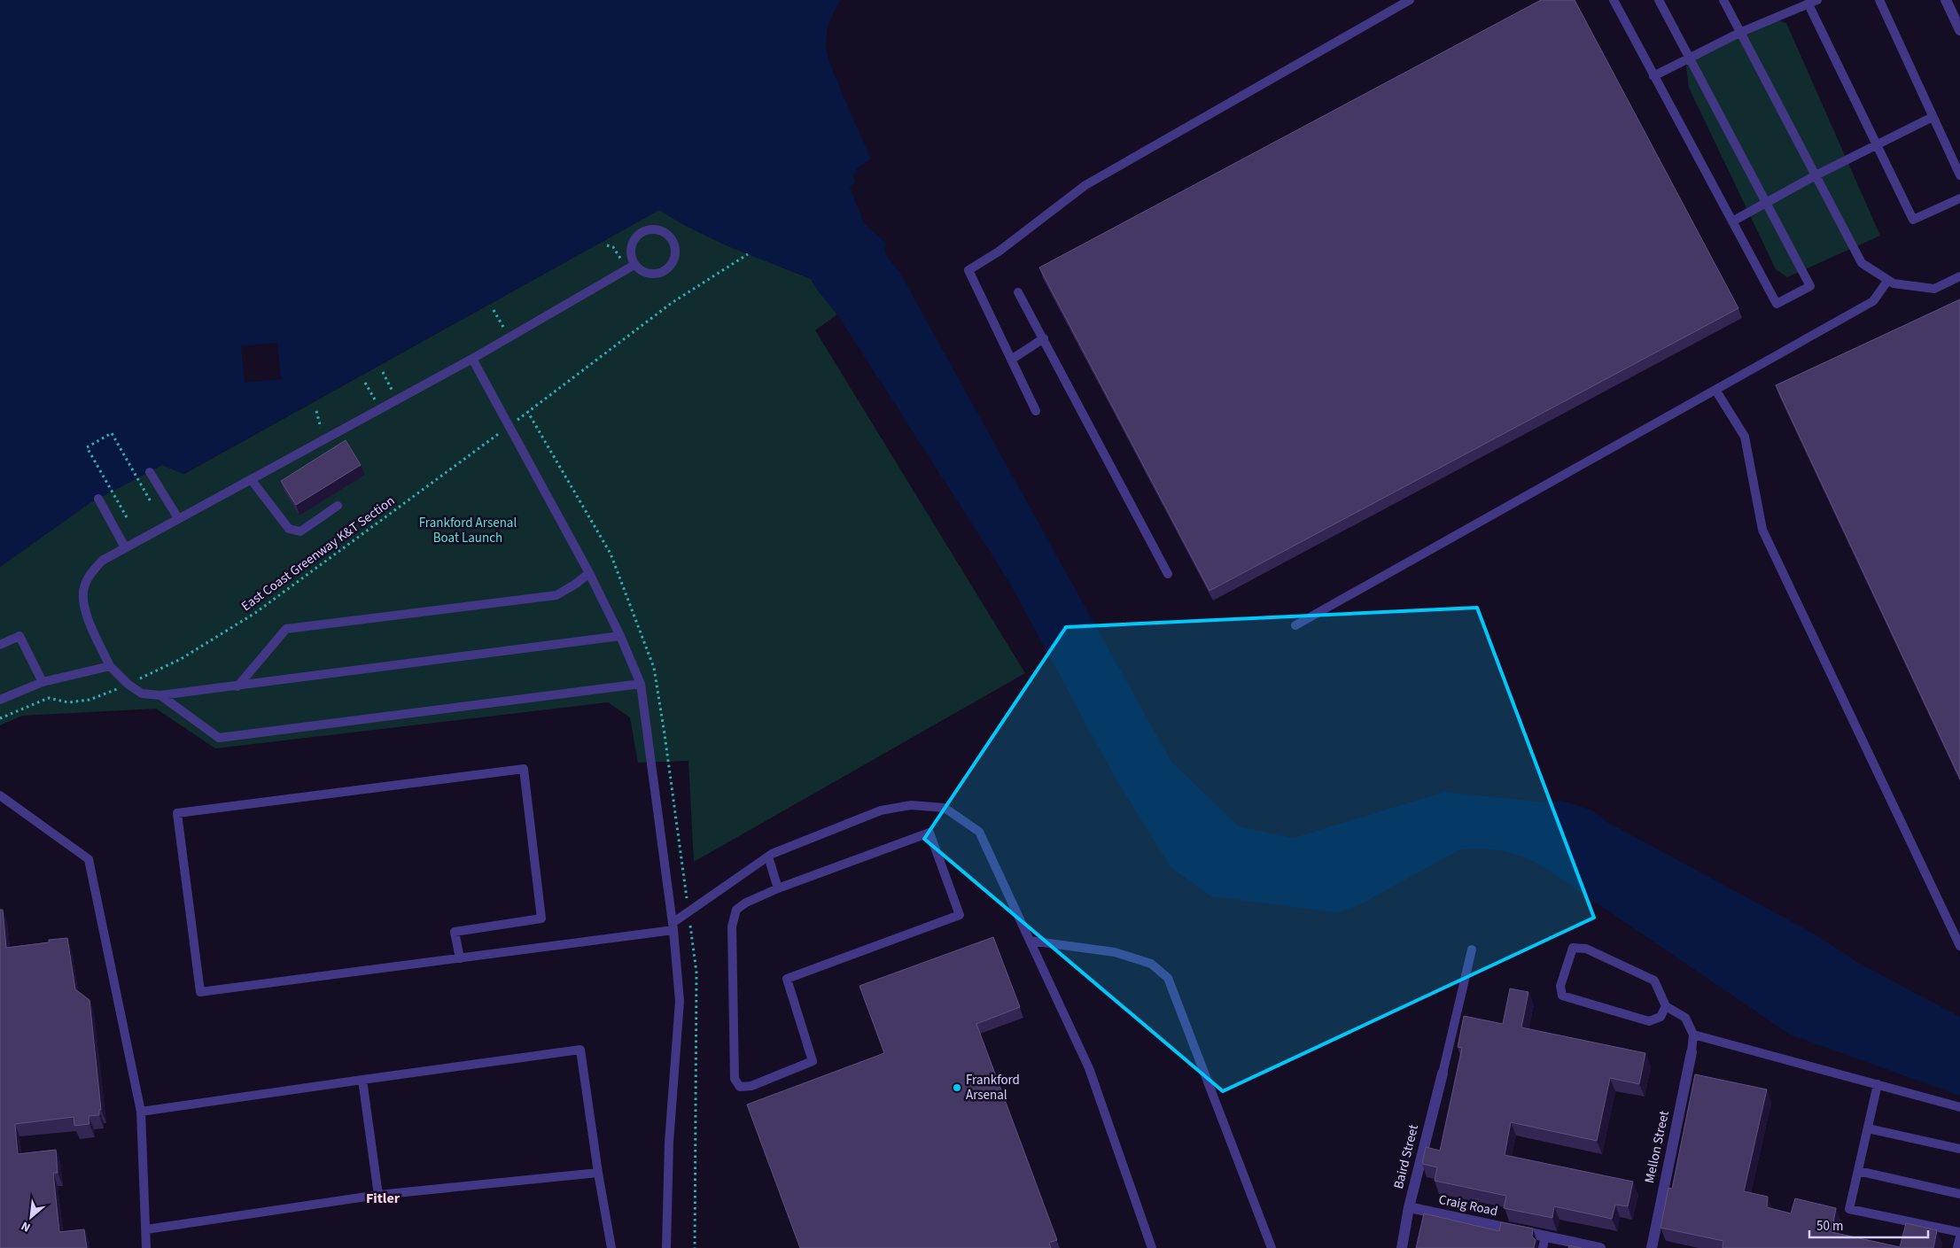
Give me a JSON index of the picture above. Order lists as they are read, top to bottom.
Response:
{
  "streets": {
    "street": ["Mellon Street", "Baird Street", "Craig Road"],
    "path": ["East Coast Greenway K&T Section"]
  },
  "crossings": [
    ["Baird Street", "Craig Road"]
  ],
  "districts": ["Fitler"],
  "parks": ["Frankford Arsenal Boat Launch"],
  "places": ["Frankford Arsenal"],
  "scale_bar": "50 m",
  "north": "bottom left"
}
